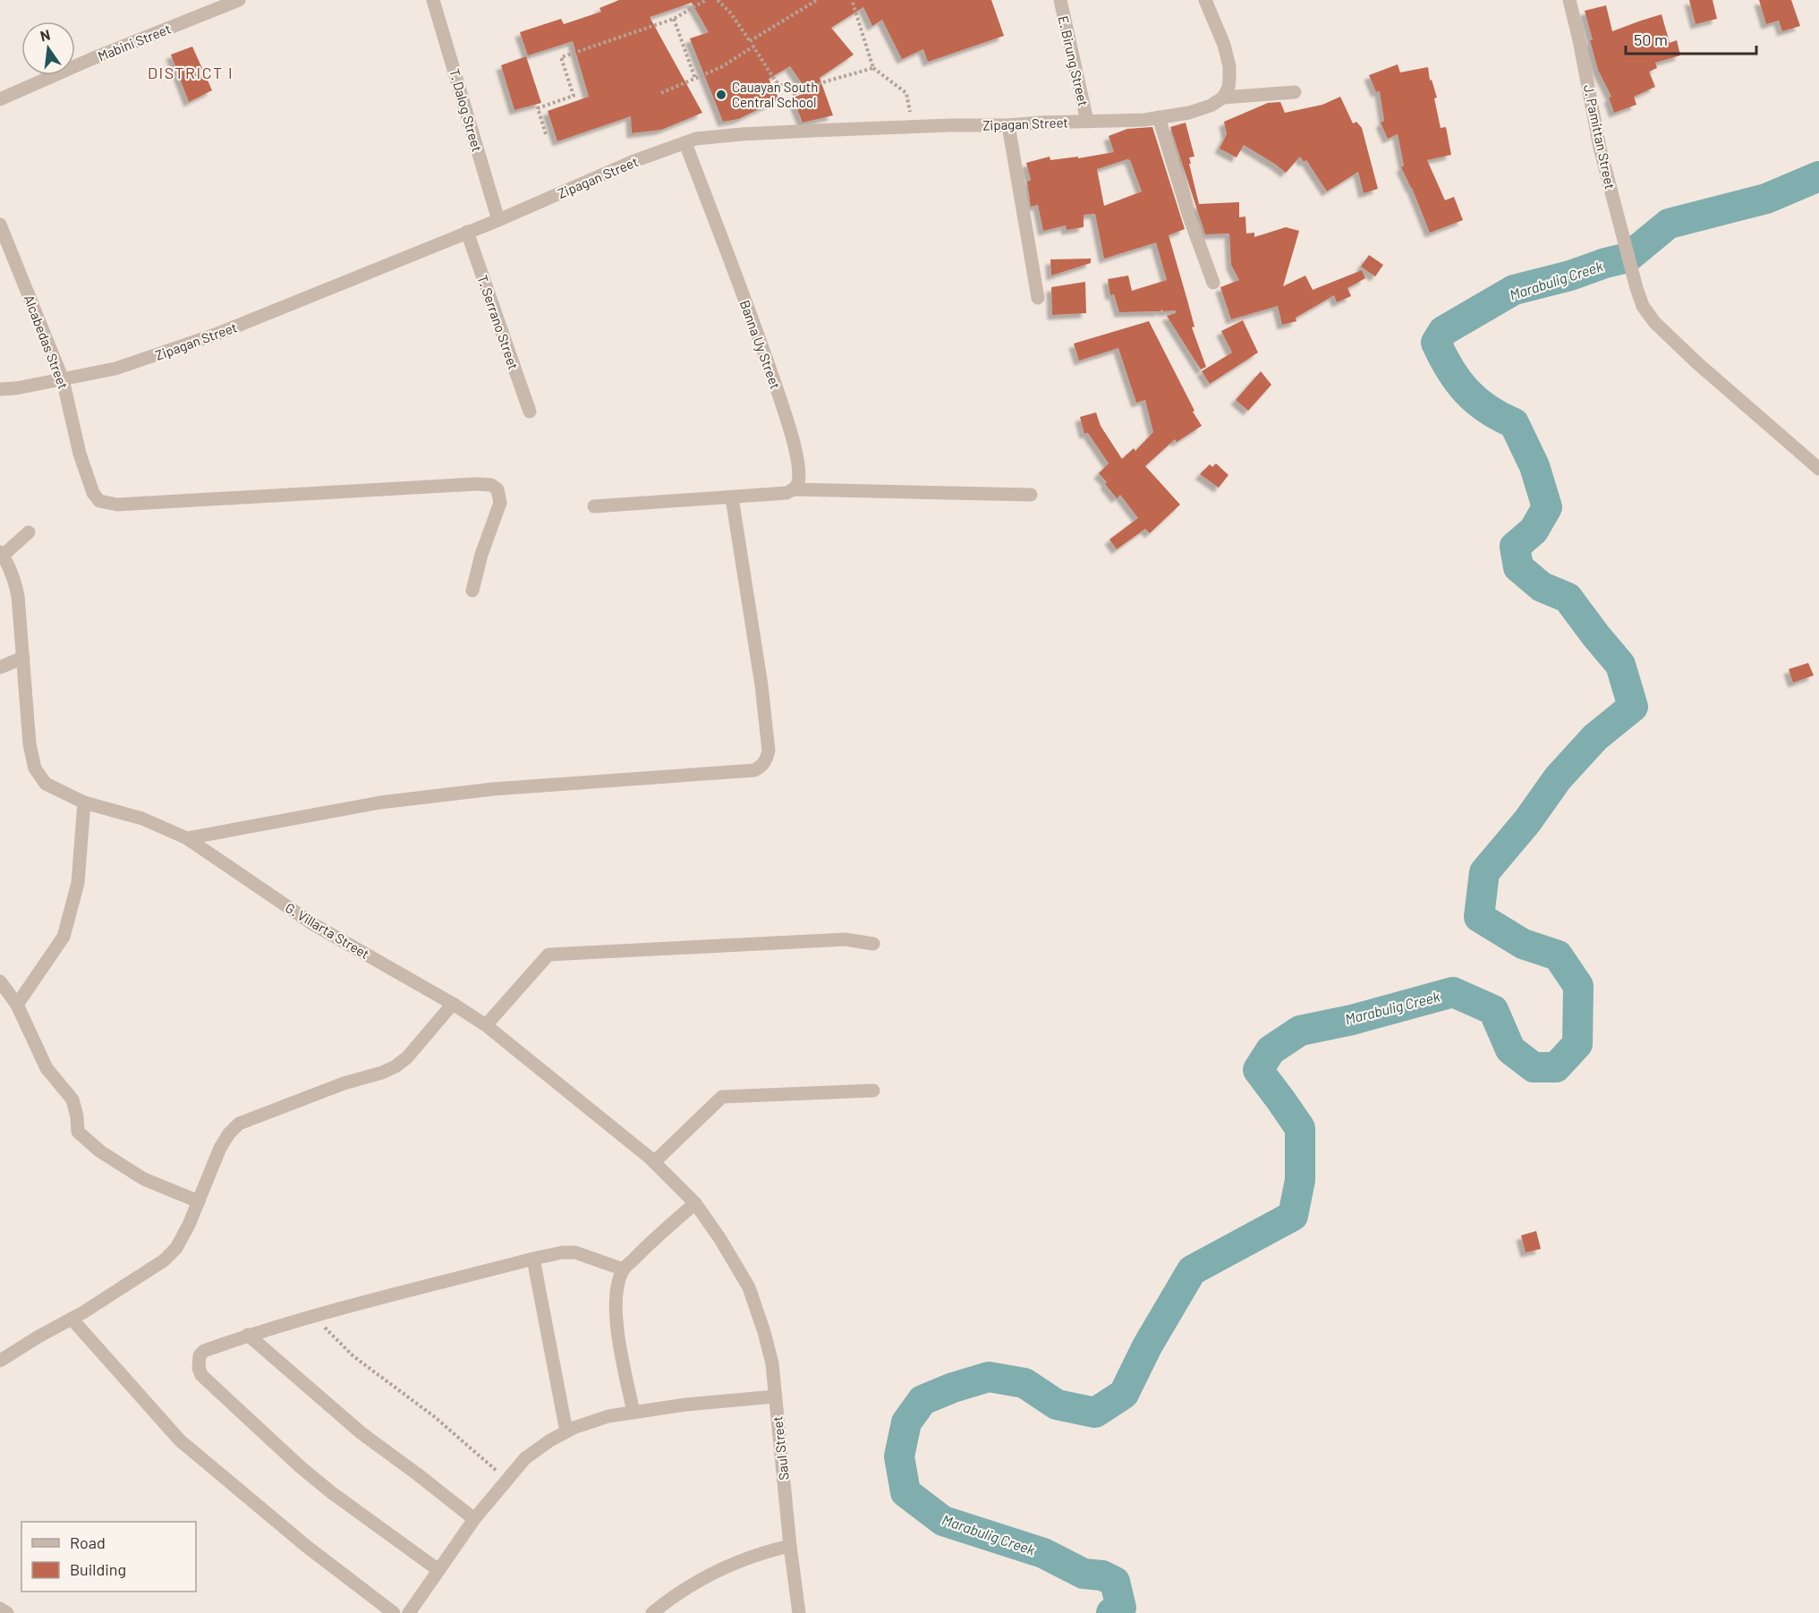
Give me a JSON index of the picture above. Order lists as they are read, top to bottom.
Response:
{
  "streets": {
    "street": [
      "Mabini Street",
      "E. Birung Street",
      "T. Dalog Street",
      "Zipagan Street",
      "J. Pamittan Street",
      "T. Serrano Street",
      "Alcabedas Street",
      "Banna Uy Street",
      "G. Villarta Street",
      "Saul Street"
    ]
  },
  "crossings": [
    ["E. Birung Street", "Zipagan Street"],
    ["T. Dalog Street", "Zipagan Street"],
    ["Zipagan Street", "T. Serrano Street"],
    ["Zipagan Street", "Alcabedas Street"],
    ["Zipagan Street", "Banna Uy Street"],
    ["G. Villarta Street", "Saul Street"]
  ],
  "districts": ["DISTRICT I"],
  "water": ["Marabulig Creek"],
  "places": ["Cauayan South Central School"],
  "legend": ["Road", "Building"],
  "scale_bar": "50 m",
  "north": "top"
}
